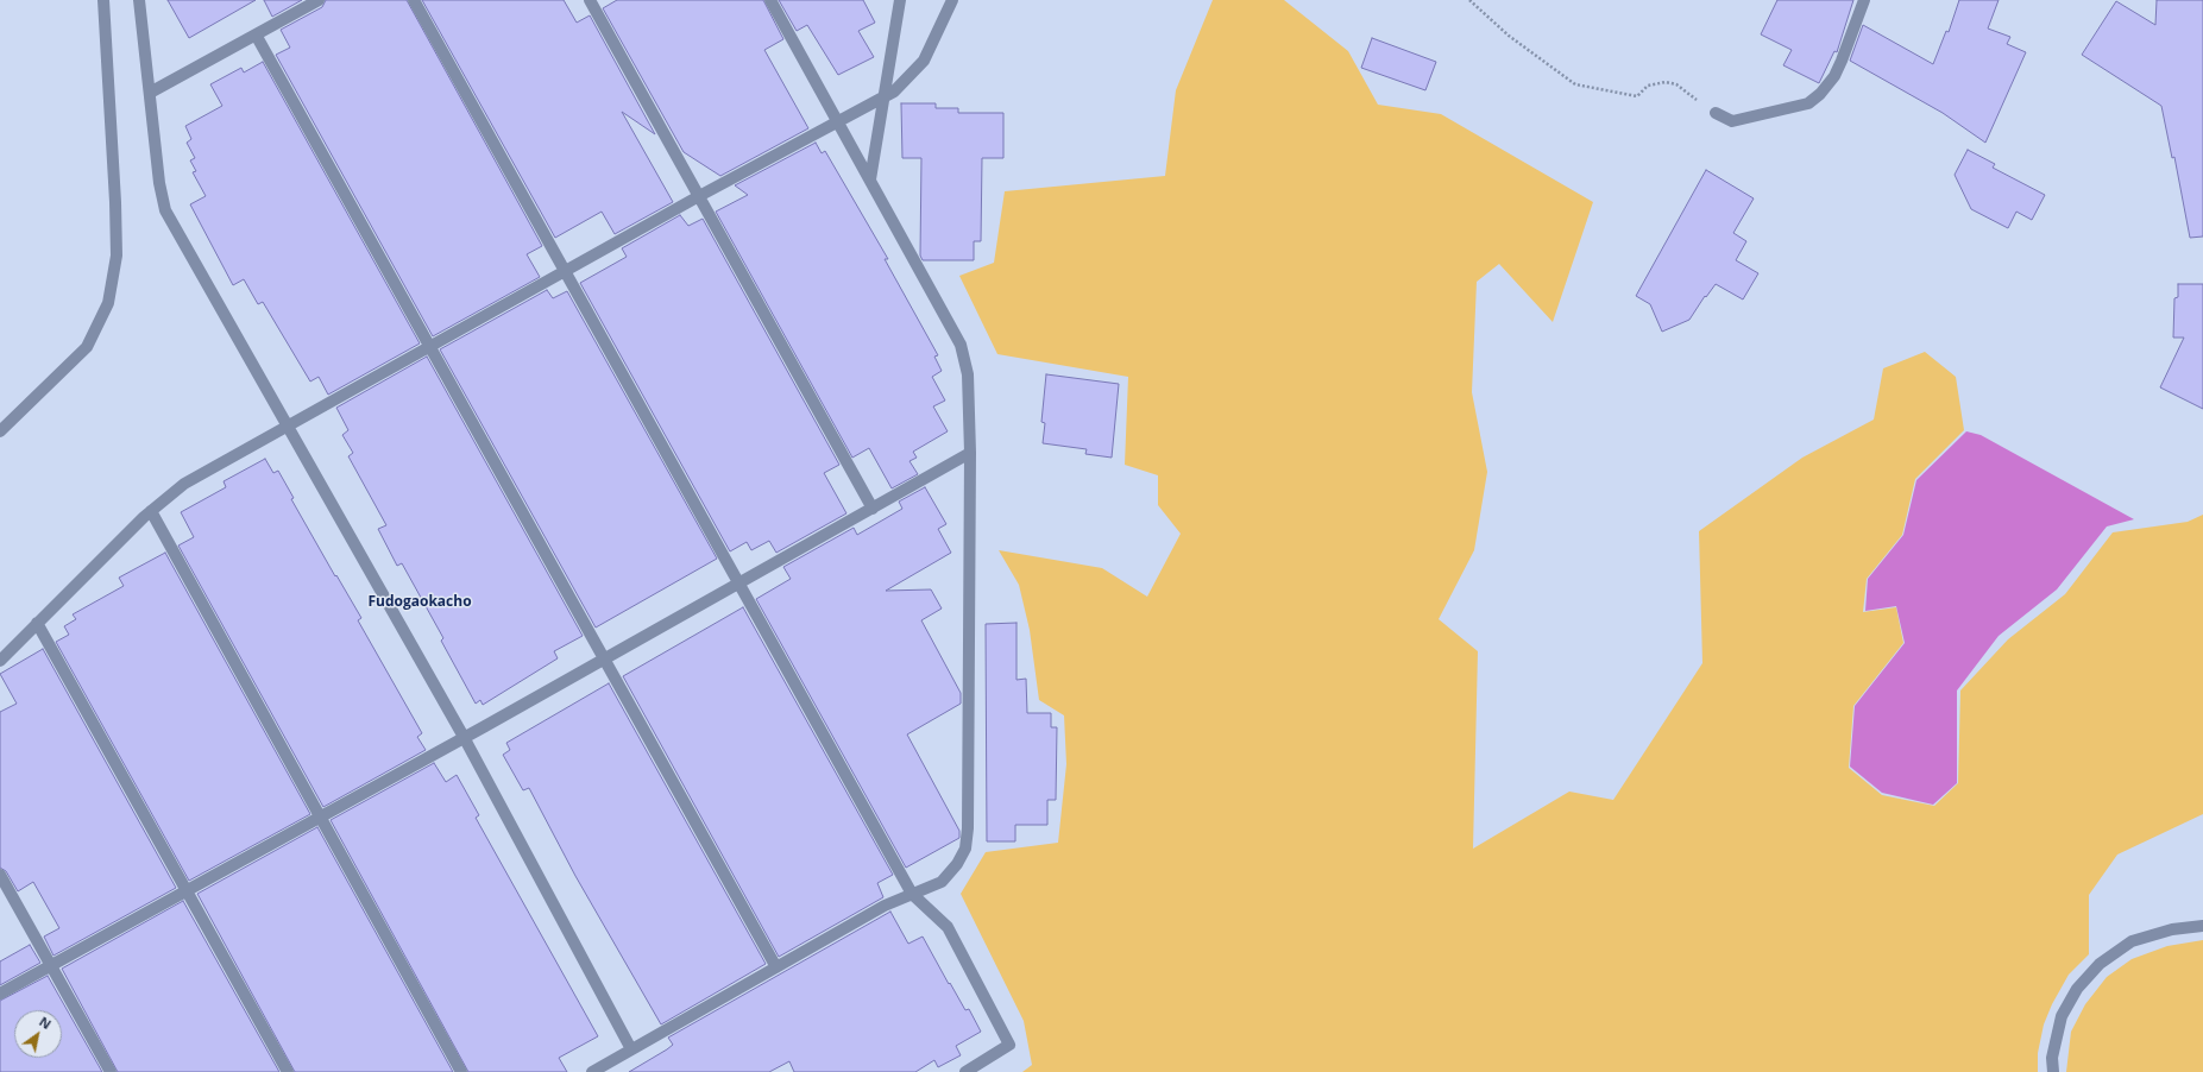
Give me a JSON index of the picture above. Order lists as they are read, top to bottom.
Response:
{
  "districts": ["Fudogaokacho"],
  "north": "top right"
}
